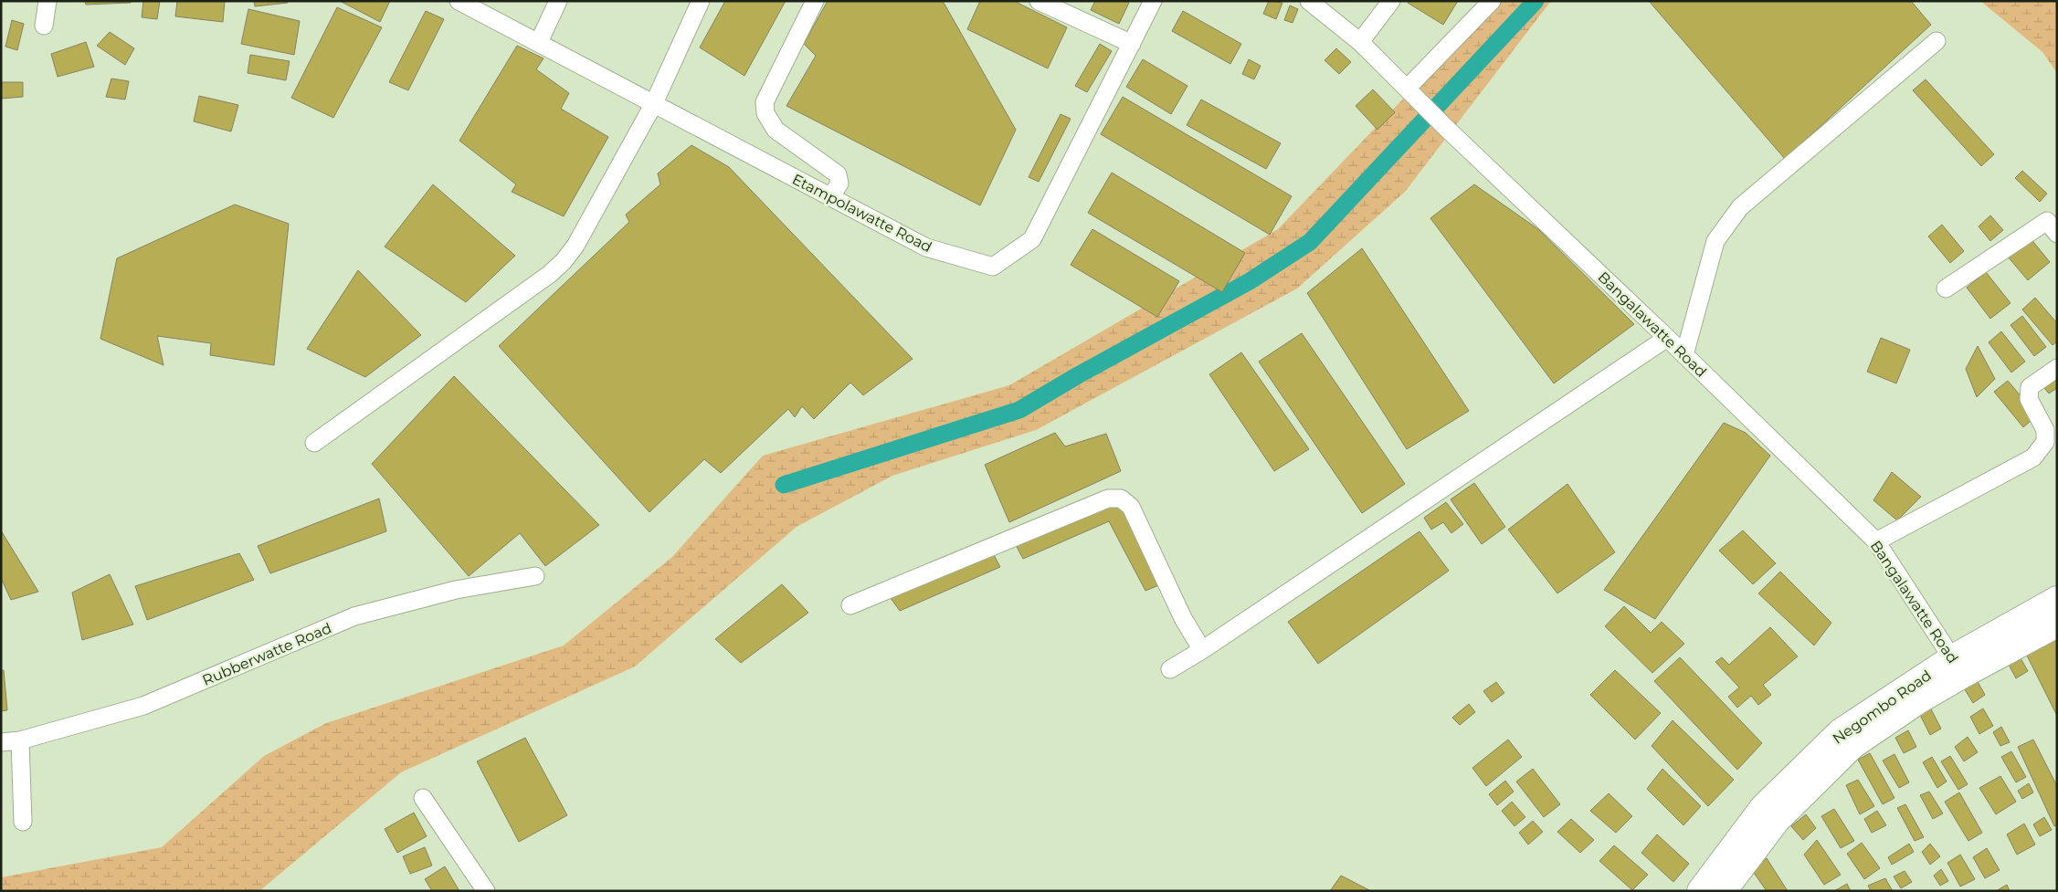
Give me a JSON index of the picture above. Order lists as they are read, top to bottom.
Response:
{
  "streets": {
    "highway": ["Negombo Road"],
    "street": ["Etampolawatte Road", "Bangalawatte Road", "Rubberwatte Road"]
  },
  "crossings": [
    ["Bangalawatte Road", "Negombo Road"]
  ]
}
